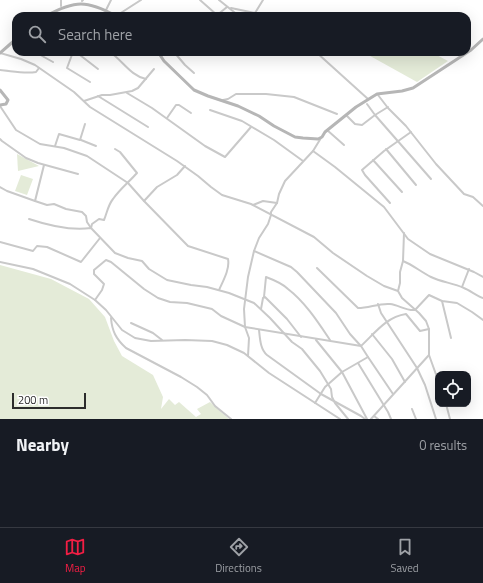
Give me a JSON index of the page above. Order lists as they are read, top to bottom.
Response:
{
  "scale_bar": "200 m",
  "page": {
    "search": "Search here",
    "scale": "200 m",
    "heading": ["Nearby", "0 results"],
    "nav": ["Map", "Directions", "Saved"]
  }
}
